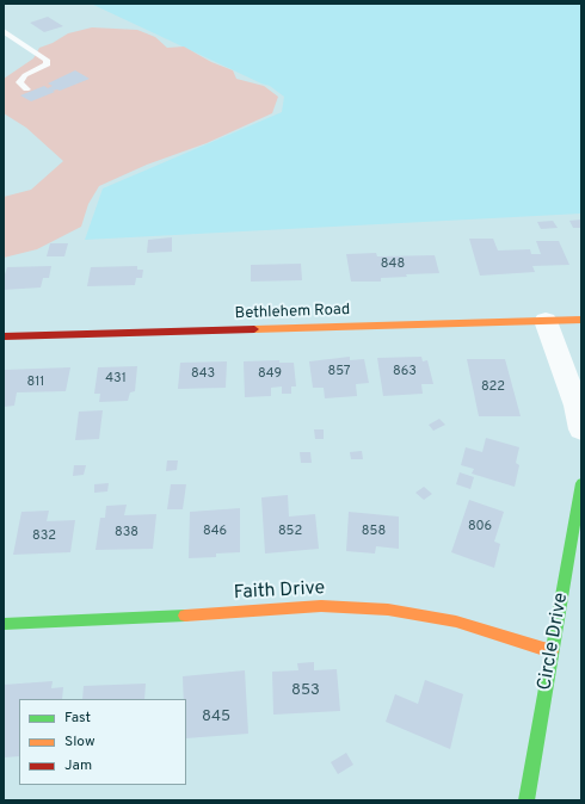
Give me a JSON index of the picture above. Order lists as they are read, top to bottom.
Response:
{
  "streets": {
    "street": ["Bethlehem Road", "Faith Drive", "Circle Drive"]
  },
  "crossings": [
    ["Faith Drive", "Circle Drive"]
  ],
  "house_numbers": [
    "848",
    "857",
    "863",
    "843",
    "849",
    "431",
    "811",
    "822",
    "806",
    "846",
    "852",
    "858",
    "838",
    "832",
    "853",
    "845"
  ],
  "legend": ["Fast", "Slow", "Jam"]
}
